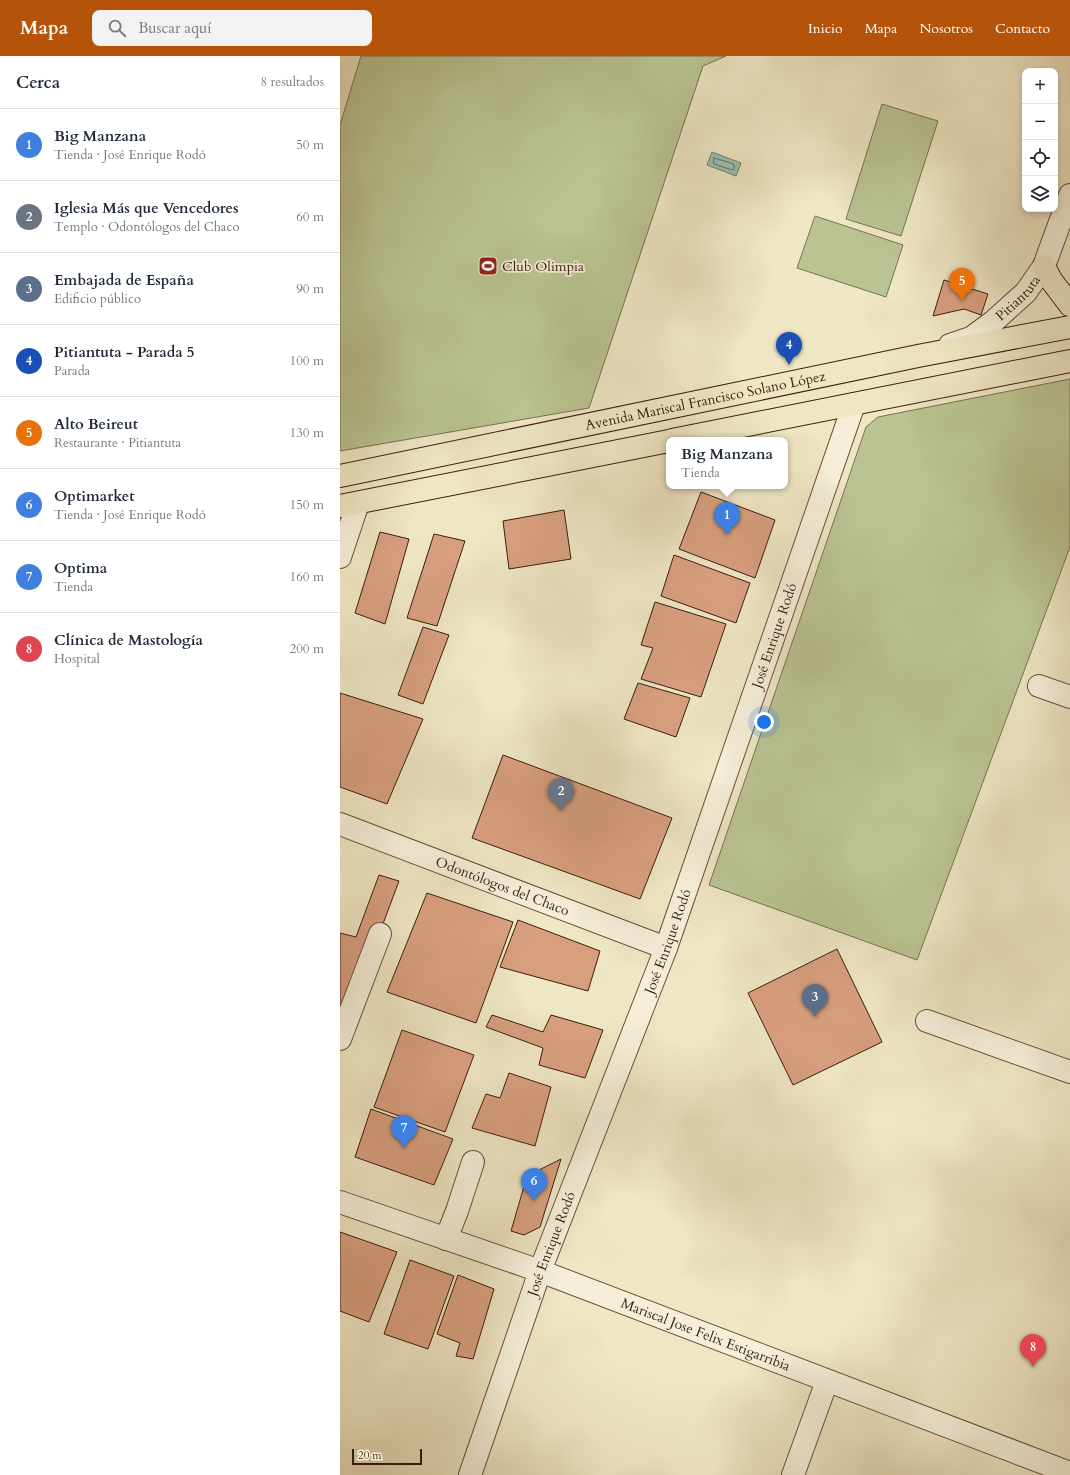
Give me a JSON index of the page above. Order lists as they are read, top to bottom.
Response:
{
  "streets": {
    "highway": ["Avenida Mariscal Francisco Solano López"],
    "street": [
      "Pitiantuta",
      "José Enrique Rodó",
      "Odontólogos del Chaco",
      "Mariscal Jose Felix Estigarribia"
    ]
  },
  "crossings": [
    ["Pitiantuta", "Avenida Mariscal Francisco Solano López"],
    ["José Enrique Rodó", "Odontólogos del Chaco"],
    ["José Enrique Rodó", "Mariscal Jose Felix Estigarribia"]
  ],
  "places": {
    "sports": ["Club Olimpia"]
  },
  "scale_bar": "20 m",
  "page": {
    "header": "Mapa",
    "search": "Buscar aquí",
    "nav": [
      "Inicio",
      "Mapa",
      "Nosotros",
      "Contacto"
    ],
    "heading": ["Cerca", "8 resultados"],
    "map_buttons": ["+", "−"],
    "list": [
      {
        "mark": "1",
        "name": "Big Manzana",
        "note": "Tienda · José Enrique Rodó",
        "value": "50 m"
      },
      {
        "mark": "2",
        "name": "Iglesia Más que Vencedores",
        "note": "Templo · Odontólogos del Chaco",
        "value": "60 m"
      },
      {
        "mark": "3",
        "name": "Embajada de España",
        "note": "Edificio público",
        "value": "90 m"
      },
      {
        "mark": "4",
        "name": "Pitiantuta - Parada 5",
        "note": "Parada",
        "value": "100 m"
      },
      {
        "mark": "5",
        "name": "Alto Beireut",
        "note": "Restaurante · Pitiantuta",
        "value": "130 m"
      },
      {
        "mark": "6",
        "name": "Optimarket",
        "note": "Tienda · José Enrique Rodó",
        "value": "150 m"
      },
      {
        "mark": "7",
        "name": "Optima",
        "note": "Tienda",
        "value": "160 m"
      },
      {
        "mark": "8",
        "name": "Clínica de Mastología",
        "note": "Hospital",
        "value": "200 m"
      }
    ],
    "pins": [
      "5",
      "4",
      "1",
      "2",
      "3",
      "7",
      "6",
      "8"
    ],
    "popup": ["Big Manzana", "Tienda"],
    "scale": "20 m"
  }
}
